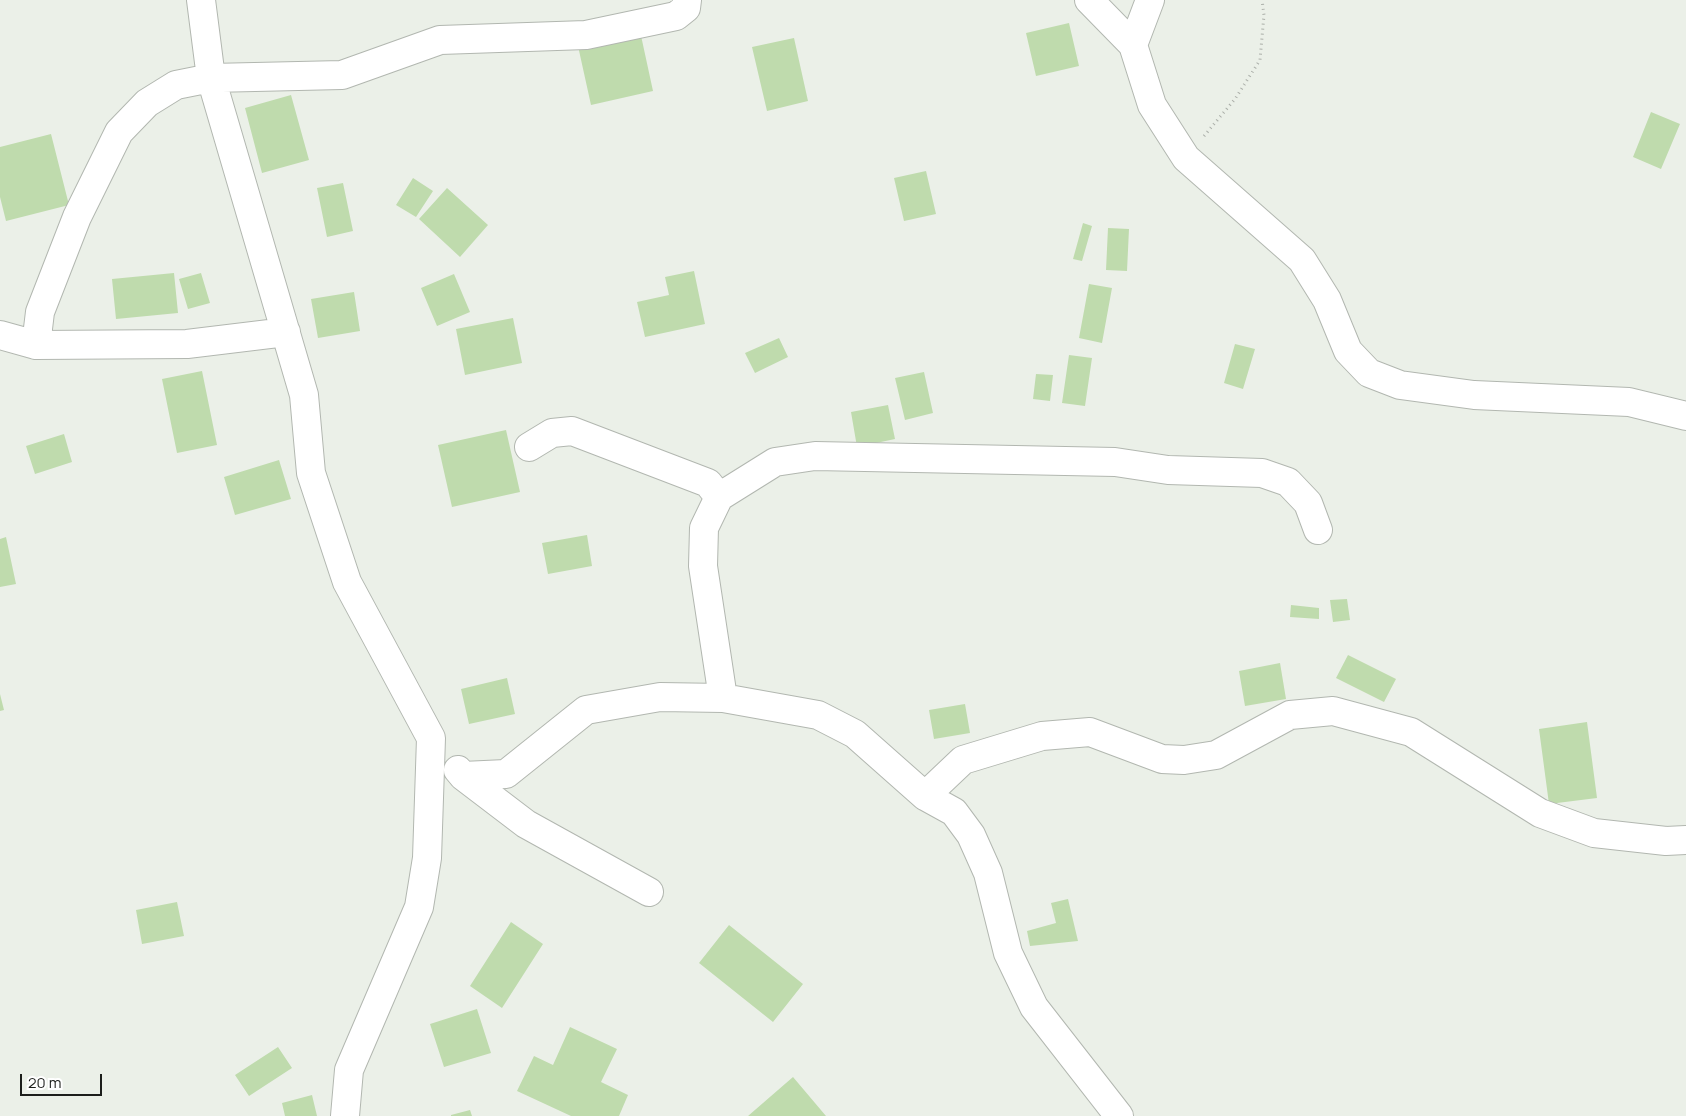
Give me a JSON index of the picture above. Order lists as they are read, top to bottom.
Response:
{
  "scale_bar": "20 m"
}
